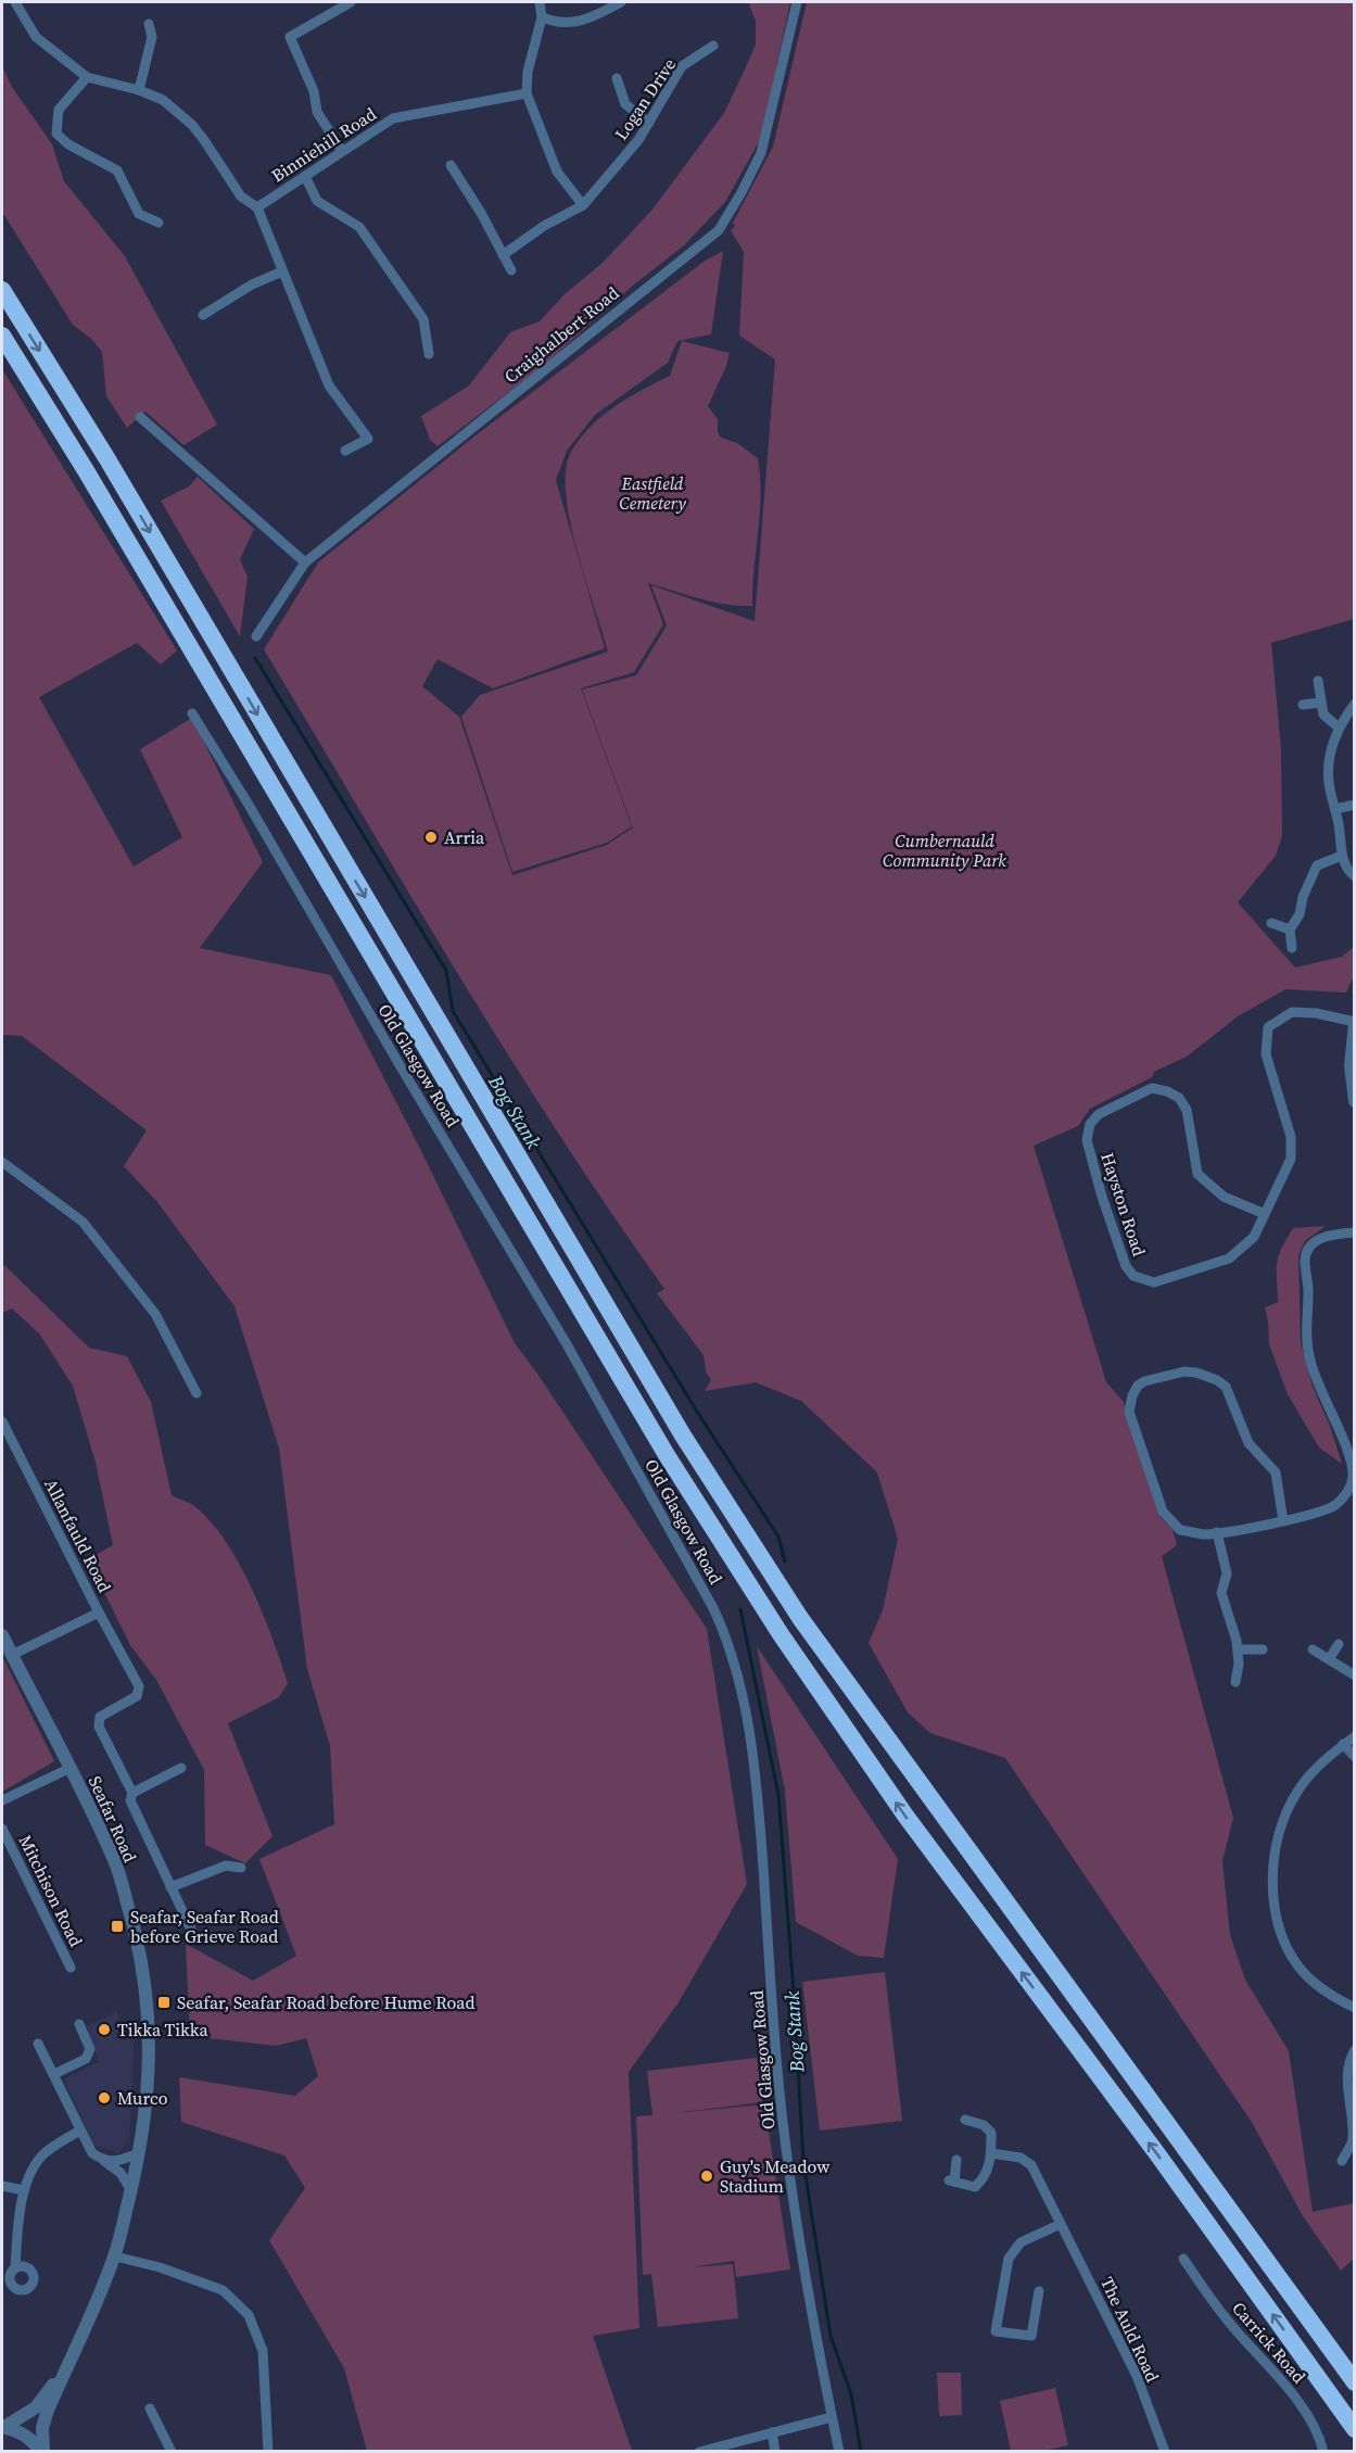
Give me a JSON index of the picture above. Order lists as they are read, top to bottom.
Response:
{
  "streets": {
    "street": [
      "Logan Drive",
      "Binniehill Road",
      "Craighalbert Road",
      "Old Glasgow Road",
      "Hayston Road",
      "Allanfauld Road",
      "Seafar Road",
      "Mitchison Road",
      "The Auld Road",
      "Carrick Road"
    ]
  },
  "crossings": [
    ["Allanfauld Road", "Seafar Road"]
  ],
  "water": ["Bog Stank"],
  "parks": ["Eastfield Cemetery", "Cumbernauld Community Park"],
  "places": {
    "other": [
      "Arria",
      "Tikka Tikka",
      "Murco",
      "Guy's Meadow Stadium"
    ],
    "transit": ["Seafar, Seafar Road before Grieve Road", "Seafar, Seafar Road before Hume Road"]
  }
}
